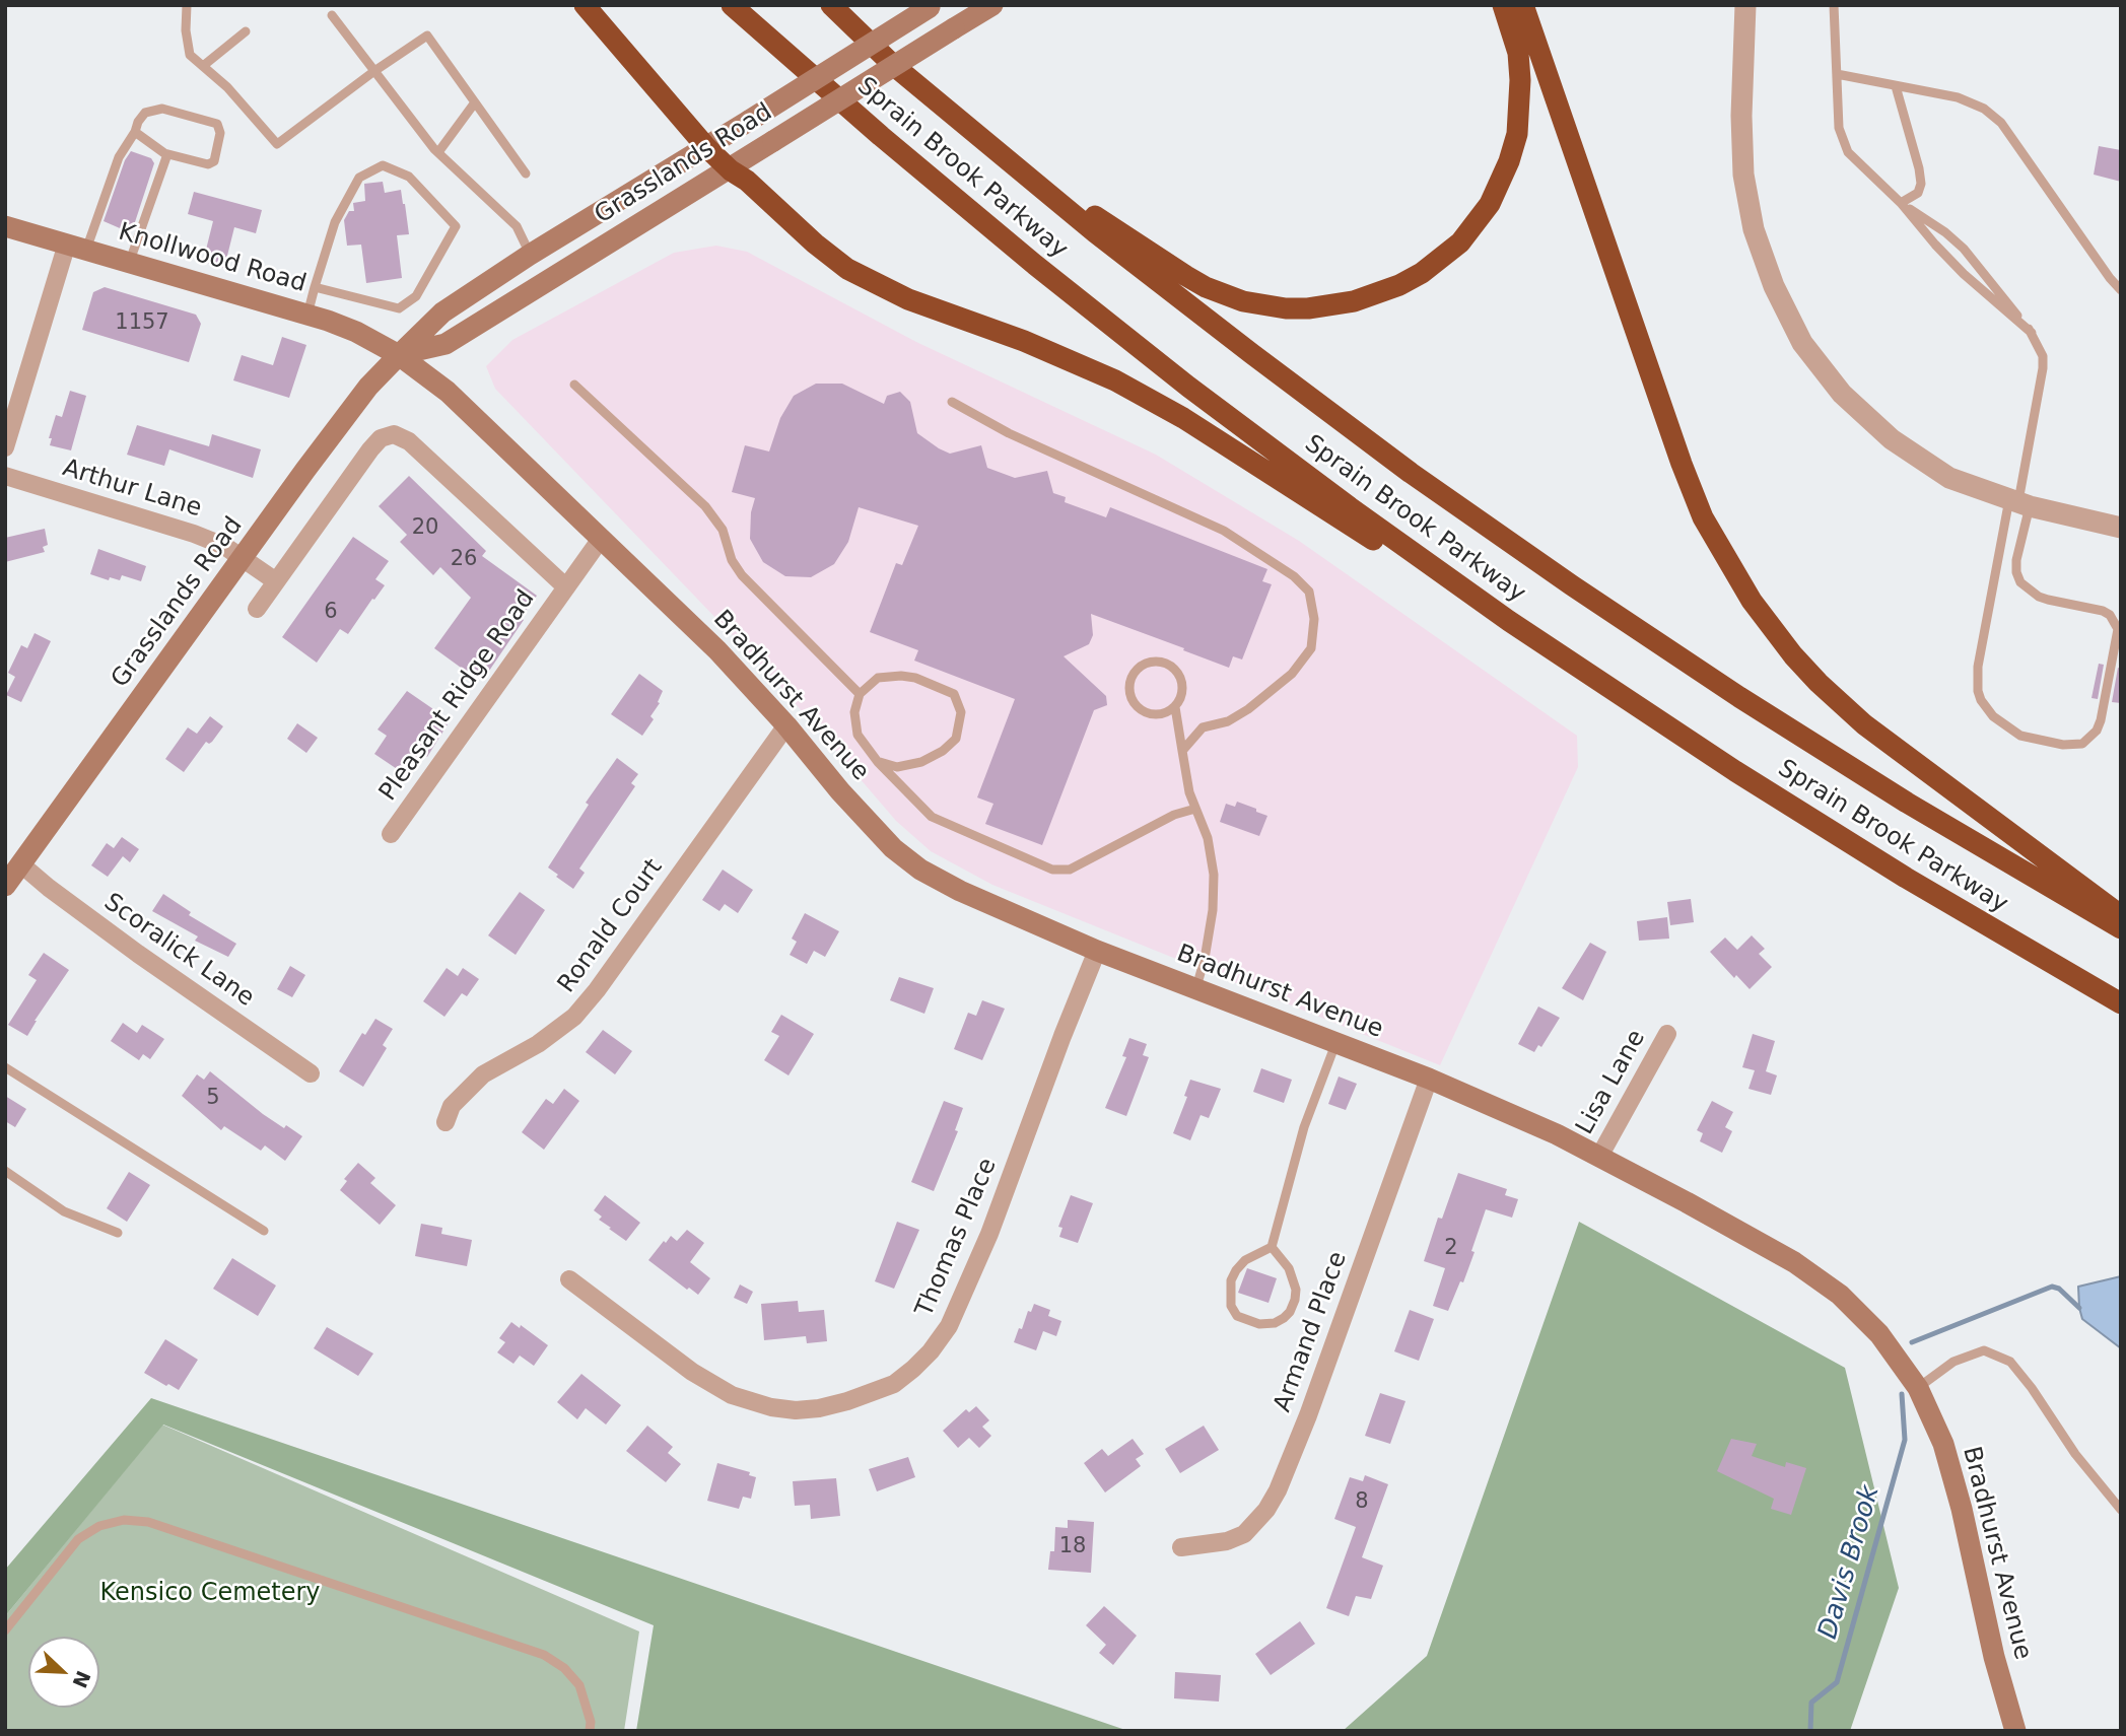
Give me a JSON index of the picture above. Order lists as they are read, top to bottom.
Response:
{
  "streets": {
    "highway": ["Sprain Brook Parkway"],
    "main road": ["Grasslands Road", "Knollwood Road", "Bradhurst Avenue"],
    "street": [
      "Arthur Lane",
      "Pleasant Ridge Road",
      "Ronald Court",
      "Scoralick Lane",
      "Lisa Lane",
      "Thomas Place",
      "Armand Place"
    ]
  },
  "crossings": [
    ["Grasslands Road", "Knollwood Road"],
    ["Grasslands Road", "Arthur Lane"],
    ["Grasslands Road", "Bradhurst Avenue"],
    ["Grasslands Road", "Scoralick Lane"],
    ["Knollwood Road", "Bradhurst Avenue"],
    ["Arthur Lane", "Pleasant Ridge Road"],
    ["Pleasant Ridge Road", "Bradhurst Avenue"],
    ["Bradhurst Avenue", "Ronald Court"],
    ["Bradhurst Avenue", "Lisa Lane"],
    ["Bradhurst Avenue", "Thomas Place"],
    ["Bradhurst Avenue", "Armand Place"]
  ],
  "water": ["Davis Brook"],
  "parks": ["Kensico Cemetery"],
  "house_numbers": [
    "1157",
    "20",
    "26",
    "6",
    "5",
    "2",
    "8",
    "18"
  ],
  "north": "bottom right"
}
